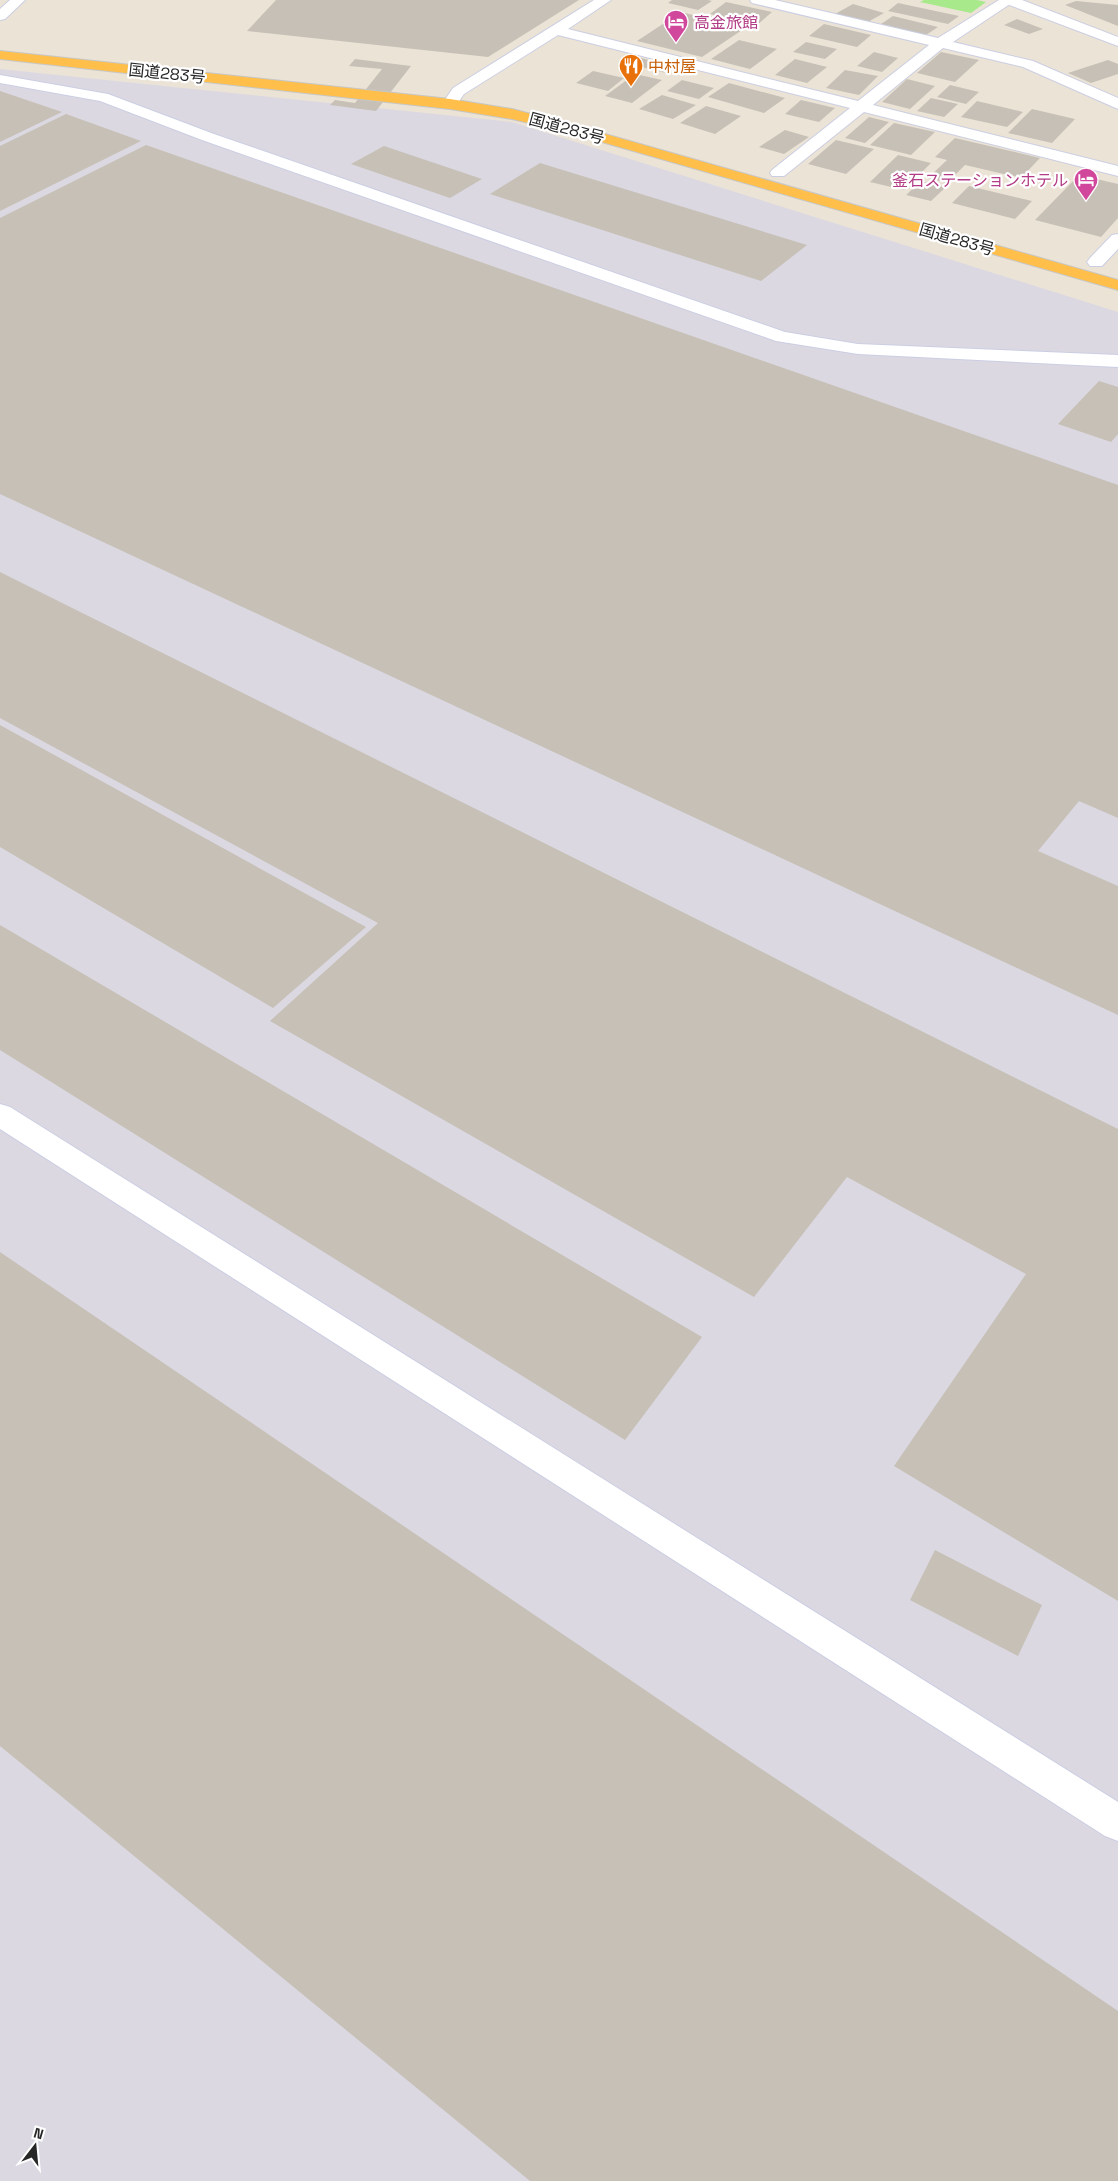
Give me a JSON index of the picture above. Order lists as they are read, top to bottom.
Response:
{
  "streets": {
    "highway": ["国道283号"]
  },
  "places": {
    "hotel": ["高金旅館", "釜石ステーションホテル"],
    "restaurant": ["中村屋"]
  },
  "north": "top"
}
